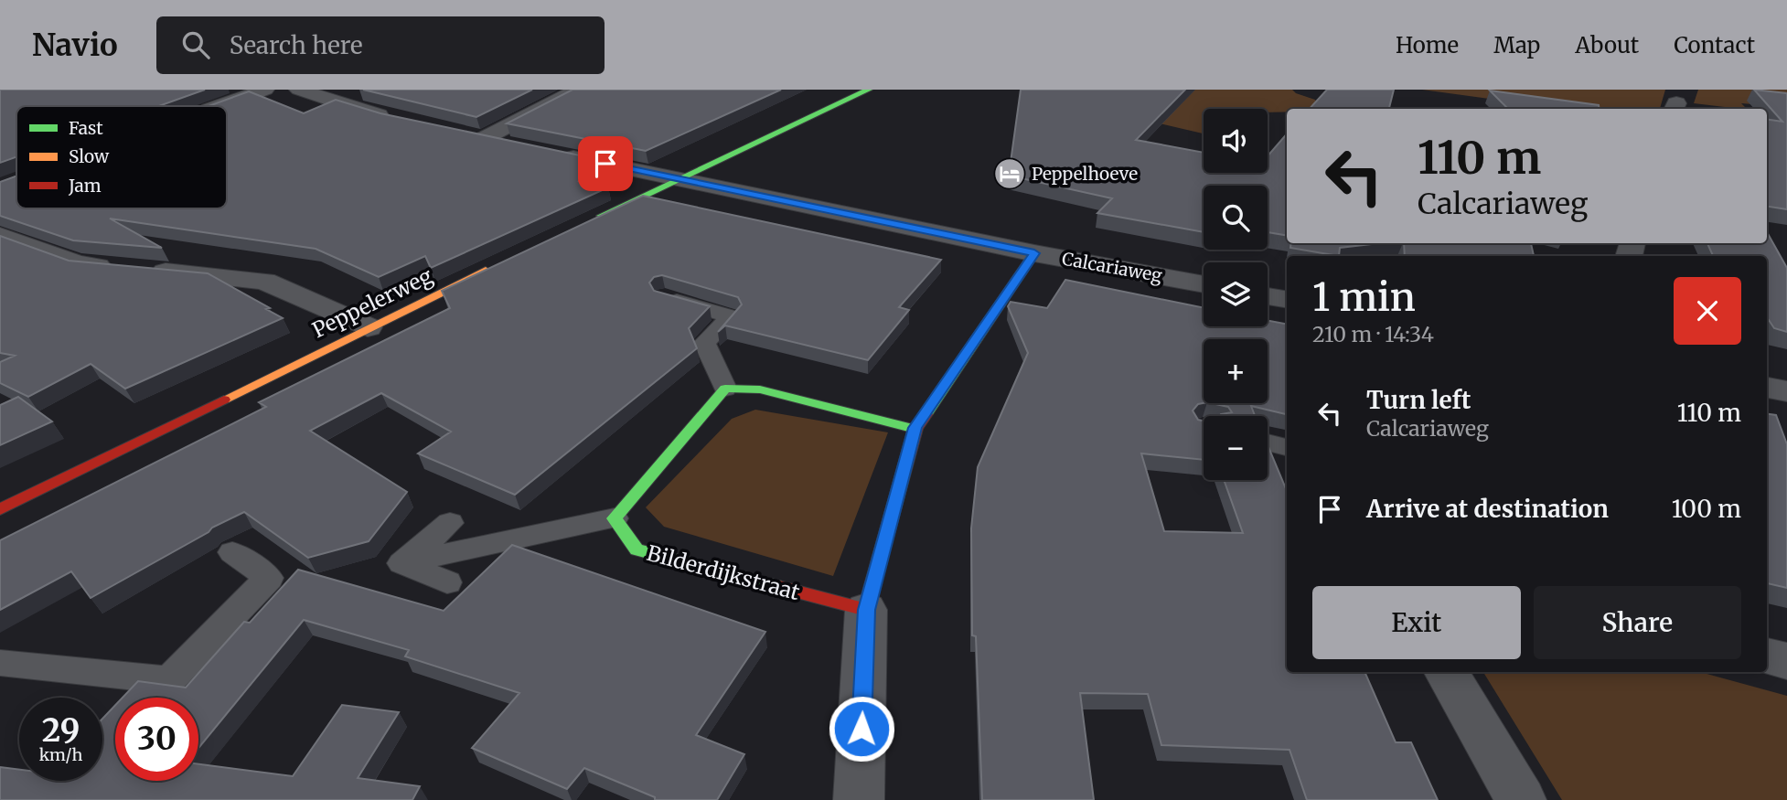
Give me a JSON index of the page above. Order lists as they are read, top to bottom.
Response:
{
  "streets": {
    "street": ["Calcariaweg", "Peppelerweg", "Bilderdijkstraat"]
  },
  "places": {
    "hotel": ["Peppelhoeve"]
  },
  "legend": ["Fast", "Slow", "Jam"],
  "page": {
    "header": "Navio",
    "search": "Search here",
    "nav": [
      "Home",
      "Map",
      "About",
      "Contact"
    ],
    "map_buttons": ["+", "−"],
    "turn": ["110 m", "Calcariaweg"],
    "heading": ["1 min", "210 m · 14:34"],
    "list": [
      {
        "name": "Turn left",
        "note": "Calcariaweg",
        "value": "110 m"
      },
      {
        "name": "Arrive at destination",
        "value": "100 m"
      }
    ],
    "buttons": ["Exit", "Share"],
    "speed": "29 km/h",
    "limit": "30"
  }
}
